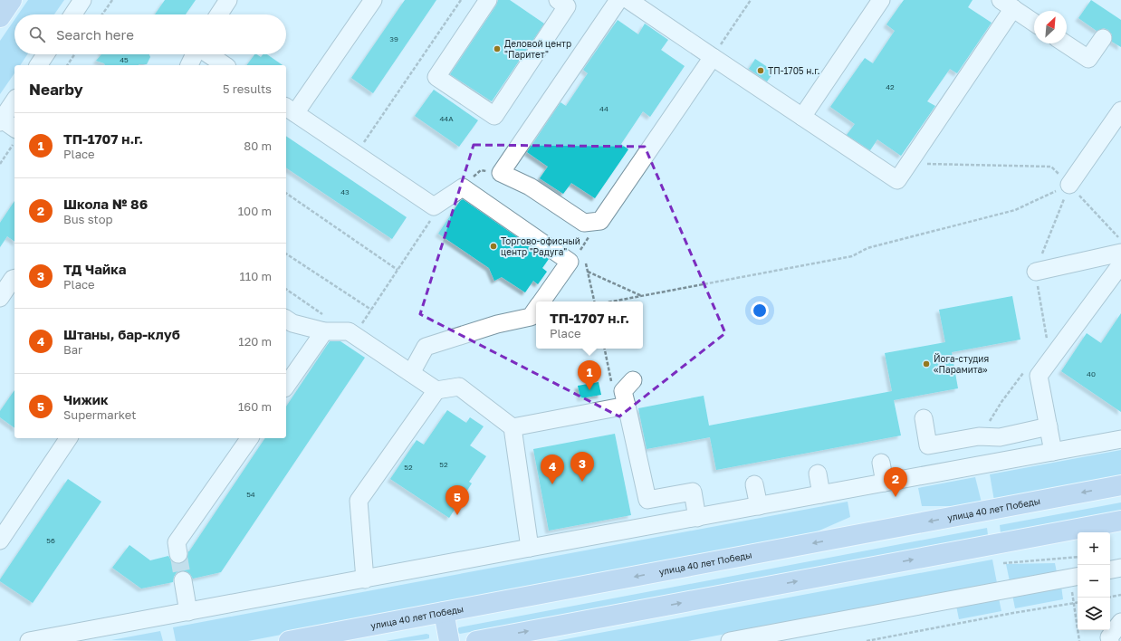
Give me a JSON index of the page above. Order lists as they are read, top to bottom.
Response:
{
  "streets": {
    "main road": ["улица 40 лет Победы"]
  },
  "places": [
    "Деловой центр \"Паритет\"",
    "ТП-1705 н.г.",
    "Торгово-офисный центр \"Радуга\"",
    "Йога-студия «Парамита»"
  ],
  "house_numbers": [
    "39",
    "45",
    "42",
    "44",
    "44А",
    "43",
    "40",
    "52",
    "52",
    "54",
    "56"
  ],
  "north": "top right",
  "page": {
    "search": "Search here",
    "heading": ["Nearby", "5 results"],
    "list": [
      {
        "mark": "1",
        "name": "ТП-1707 н.г.",
        "note": "Place",
        "value": "80 m"
      },
      {
        "mark": "2",
        "name": "Школа № 86",
        "note": "Bus stop",
        "value": "100 m"
      },
      {
        "mark": "3",
        "name": "ТД Чайка",
        "note": "Place",
        "value": "110 m"
      },
      {
        "mark": "4",
        "name": "Штаны, бар-клуб",
        "note": "Bar",
        "value": "120 m"
      },
      {
        "mark": "5",
        "name": "Чижик",
        "note": "Supermarket",
        "value": "160 m"
      }
    ],
    "popup": ["ТП-1707 н.г.", "Place"],
    "pins": [
      "1",
      "3",
      "4",
      "2",
      "5"
    ],
    "map_buttons": ["+", "−"]
  }
}
